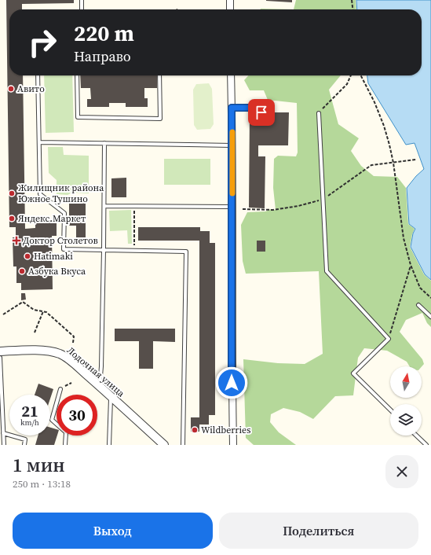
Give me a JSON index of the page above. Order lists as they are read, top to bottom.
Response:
{
  "streets": {
    "street": ["Лодочная улица"]
  },
  "places": {
    "other": [
      "Авито",
      "Жилищник района Южное Тушино",
      "Яндекс.Маркет",
      "Hatimaki",
      "Азбука Вкуса",
      "Wildberries"
    ],
    "health": ["Доктор Столетов"]
  },
  "north": "top",
  "page": {
    "turn": ["220 m", "Направо"],
    "speed": "21 km/h",
    "limit": "30",
    "heading": ["1 мин", "250 m · 13:18"],
    "buttons": ["Выход", "Поделиться"]
  }
}
